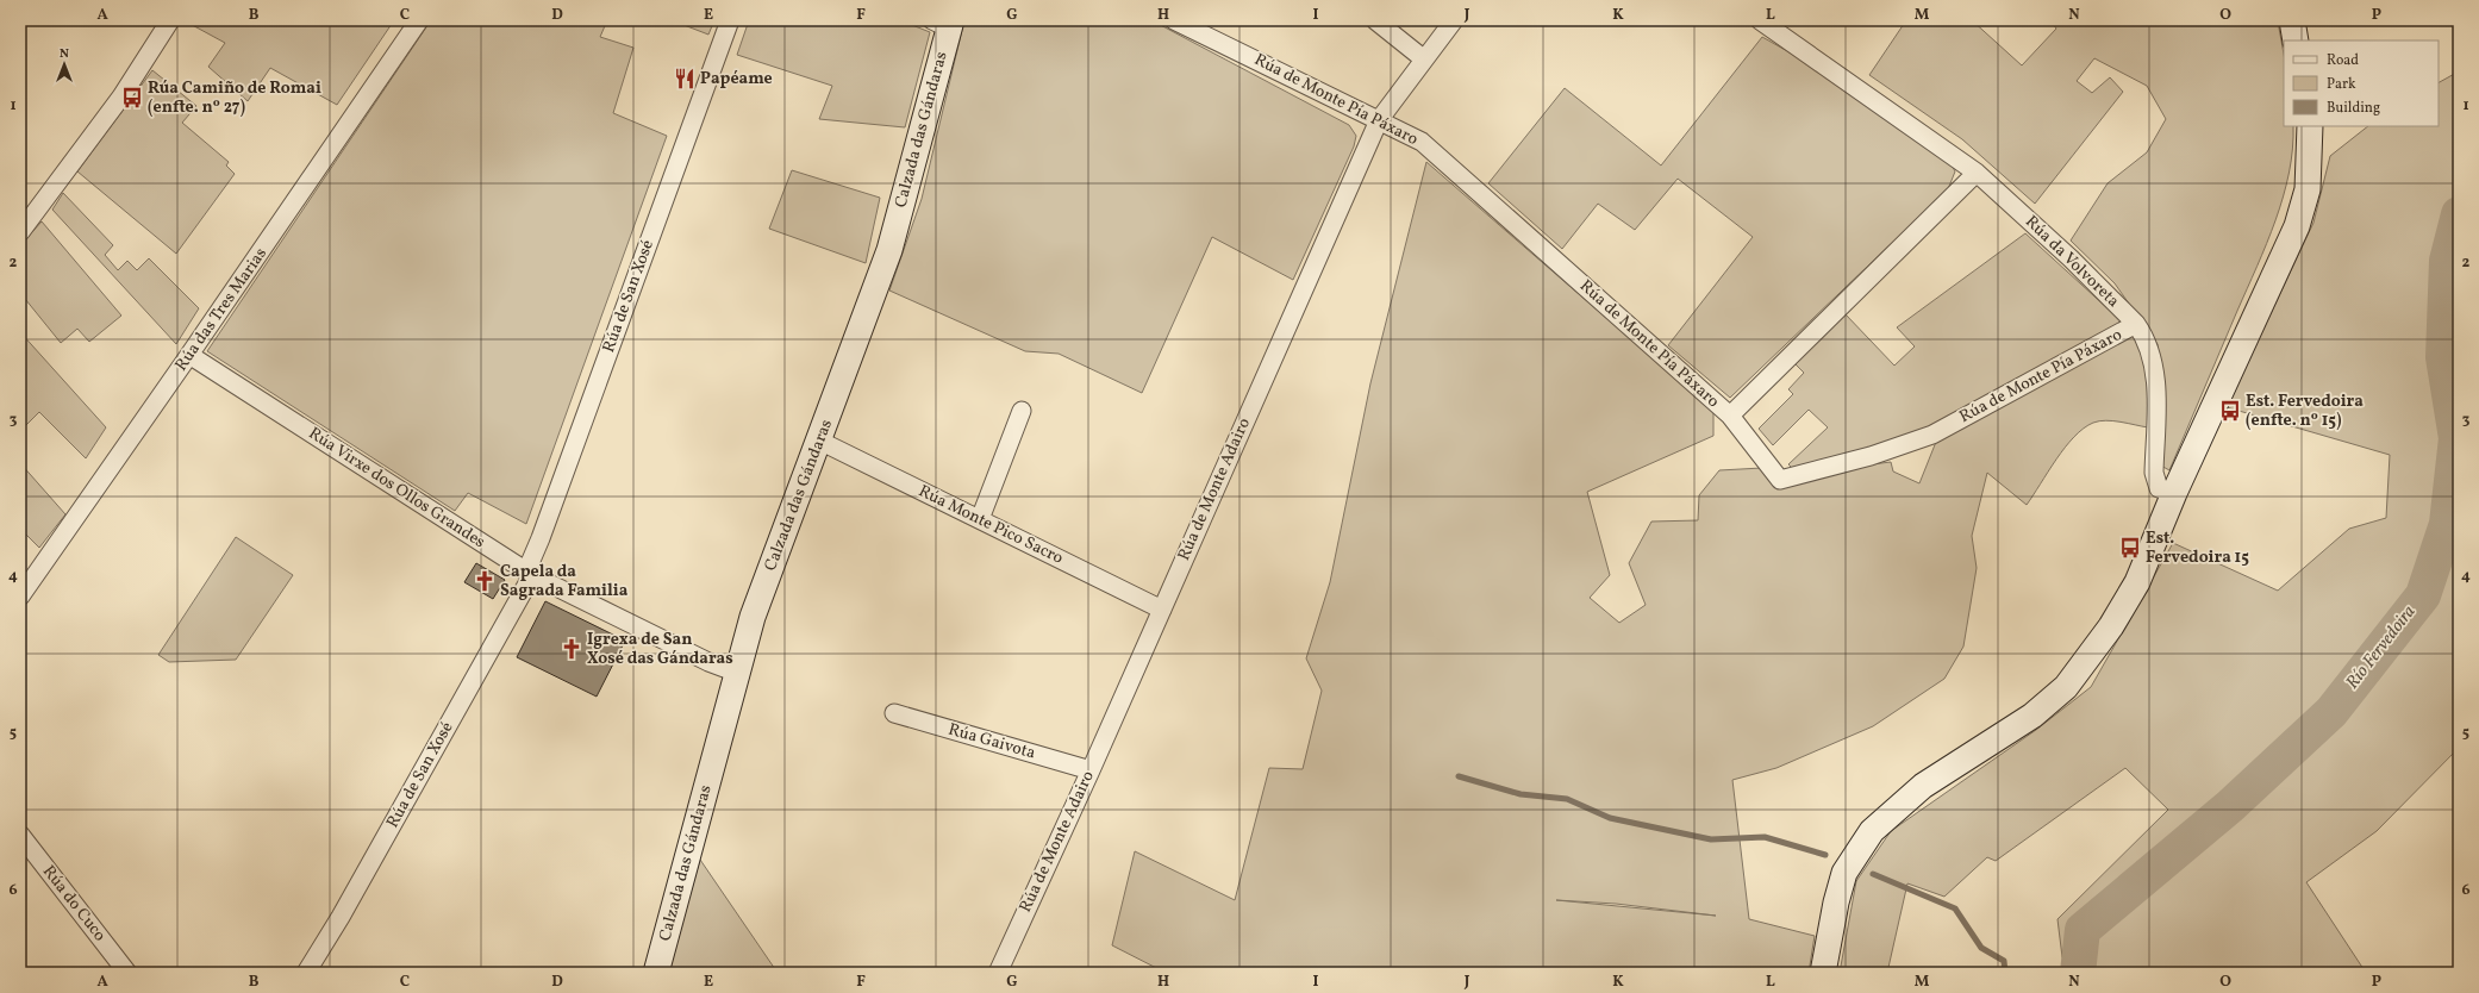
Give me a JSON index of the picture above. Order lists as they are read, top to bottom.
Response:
{
  "streets": {
    "main road": ["Calzada das Gándaras"],
    "street": [
      "Rúa de Monte Pía Páxaro",
      "Rúa da Volvoreta",
      "Rúa de San Xosé",
      "Rúa das Tres Marias",
      "Rúa Virxe dos Ollos Grandes",
      "Rúa de Monte Adairo",
      "Rúa Monte Pico Sacro",
      "Rúa Gaivota",
      "Rúa do Cuco"
    ]
  },
  "crossings": [
    ["Rúa de Monte Pía Páxaro", "Rúa da Volvoreta"],
    ["Rúa de Monte Pía Páxaro", "Rúa de Monte Adairo"],
    ["Calzada das Gándaras", "Rúa Virxe dos Ollos Grandes"],
    ["Calzada das Gándaras", "Rúa Monte Pico Sacro"],
    ["Rúa de San Xosé", "Rúa Virxe dos Ollos Grandes"],
    ["Rúa das Tres Marias", "Rúa Virxe dos Ollos Grandes"],
    ["Rúa de Monte Adairo", "Rúa Monte Pico Sacro"],
    ["Rúa de Monte Adairo", "Rúa Gaivota"]
  ],
  "water": ["Río Fervedoira"],
  "places": {
    "restaurant": ["Papéame"],
    "bus stop": ["Rúa Camiño de Romai (enfte. nº 27)", "Est. Fervedoira (enfte. nº 15)", "Est. Fervedoira 15"],
    "church": ["Capela da Sagrada Familia", "Igrexa de San Xosé das Gándaras"]
  },
  "legend": ["Road", "Park", "Building"],
  "north": "top",
  "grid": {
    "columns": [
      "A",
      "B",
      "C",
      "D",
      "E",
      "F",
      "G",
      "H",
      "I",
      "J",
      "K",
      "L",
      "M",
      "N",
      "O",
      "P"
    ],
    "rows": [
      "1",
      "2",
      "3",
      "4",
      "5",
      "6"
    ]
  }
}
